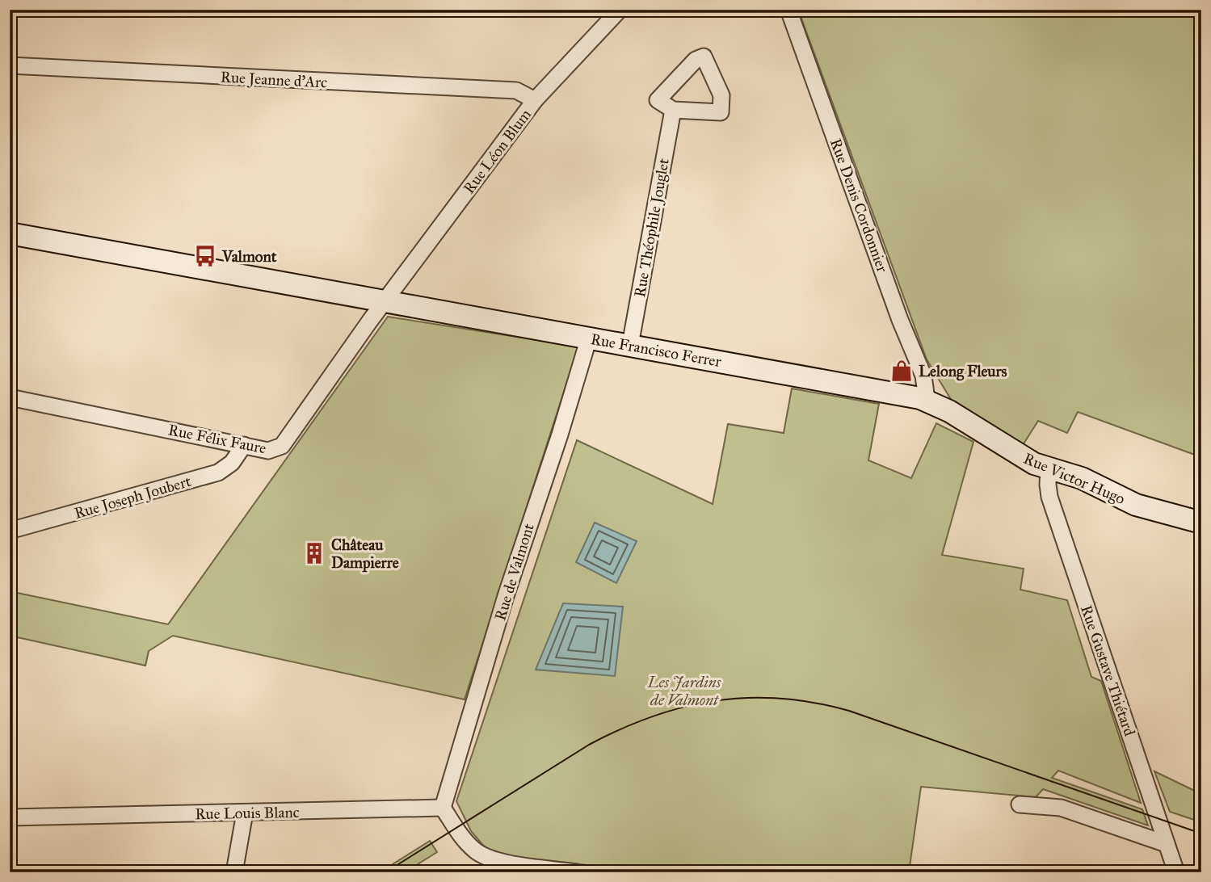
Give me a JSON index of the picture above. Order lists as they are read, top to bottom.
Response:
{
  "streets": {
    "street": [
      "Rue Jeanne d'Arc",
      "Rue Léon Blum",
      "Rue Denis Cordonnier",
      "Rue Théophile Jouglet",
      "Rue Francisco Ferrer",
      "Rue Félix Faure",
      "Rue Victor Hugo",
      "Rue Joseph Joubert",
      "Rue de Valmont",
      "Rue Gustave Thiétard",
      "Rue Louis Blanc"
    ]
  },
  "crossings": [
    ["Rue Jeanne d'Arc", "Rue Léon Blum"],
    ["Rue Léon Blum", "Rue Francisco Ferrer"],
    ["Rue Léon Blum", "Rue Félix Faure"],
    ["Rue Denis Cordonnier", "Rue Francisco Ferrer"],
    ["Rue Denis Cordonnier", "Rue Victor Hugo"],
    ["Rue Théophile Jouglet", "Rue Francisco Ferrer"],
    ["Rue Francisco Ferrer", "Rue Félix Faure"],
    ["Rue Francisco Ferrer", "Rue Victor Hugo"],
    ["Rue Francisco Ferrer", "Rue de Valmont"],
    ["Rue Félix Faure", "Rue Joseph Joubert"],
    ["Rue Victor Hugo", "Rue Gustave Thiétard"],
    ["Rue de Valmont", "Rue Louis Blanc"]
  ],
  "parks": ["Les Jardins de Valmont"],
  "places": {
    "bus stop": ["Valmont"],
    "shop": ["Lelong Fleurs"],
    "building": ["Château Dampierre"]
  }
}
